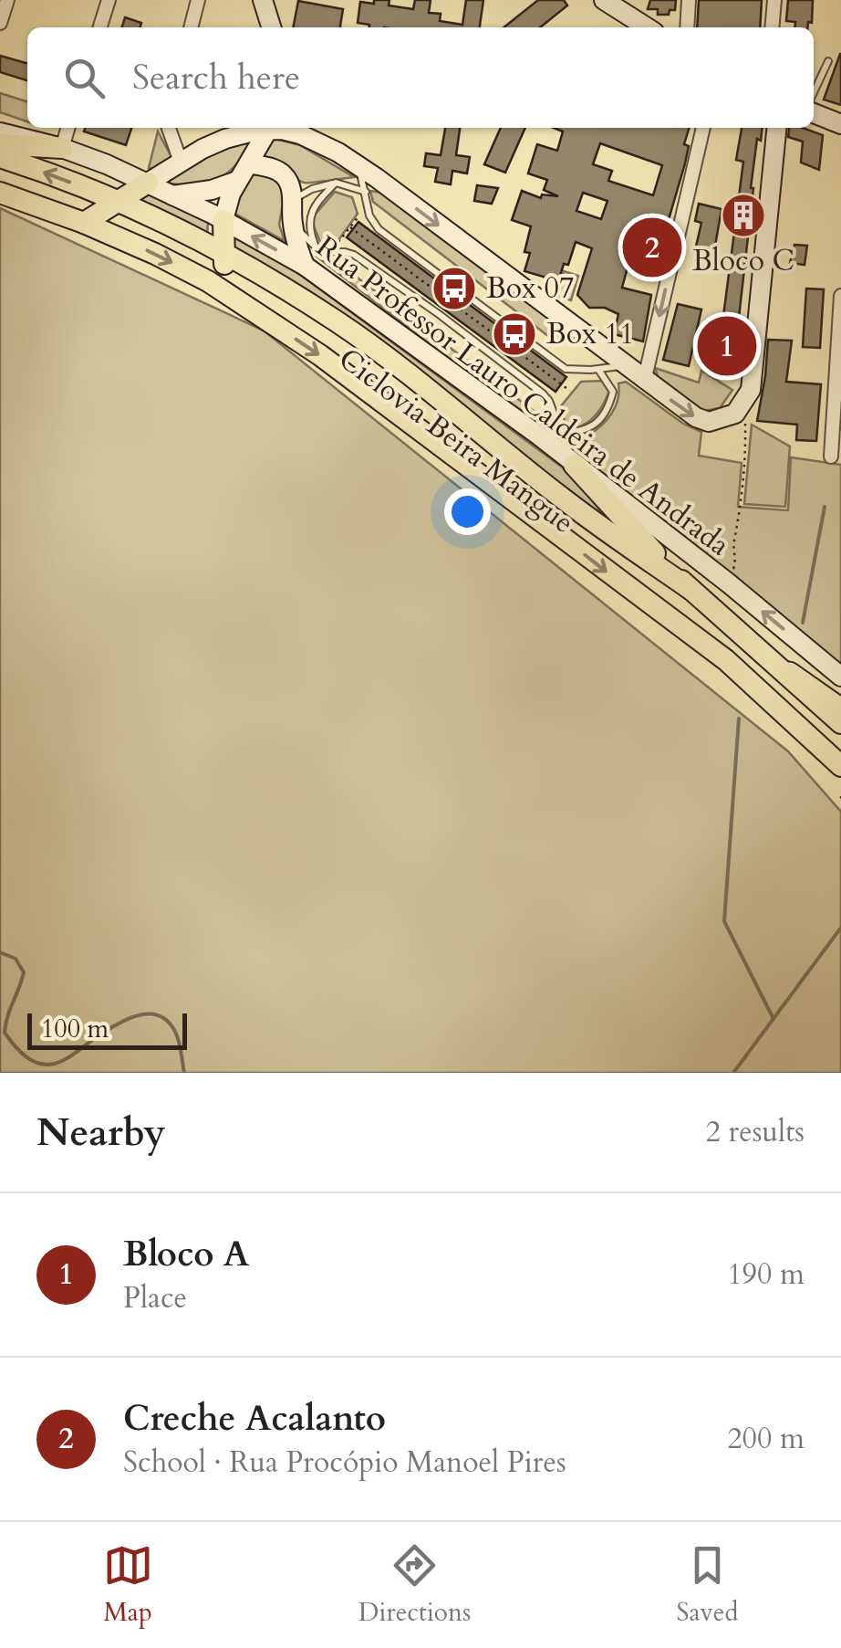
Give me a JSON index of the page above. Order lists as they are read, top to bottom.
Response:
{
  "streets": {
    "main road": ["Rua Professor Lauro Caldeira de Andrada"]
  },
  "places": {
    "building": ["Bloco C"],
    "bus stop": ["Box 07", "Box 11"]
  },
  "scale_bar": "100 m",
  "page": {
    "search": "Search here",
    "pins": ["2", "1"],
    "scale": "100 m",
    "heading": ["Nearby", "2 results"],
    "list": [
      {
        "mark": "1",
        "name": "Bloco A",
        "note": "Place",
        "value": "190 m"
      },
      {
        "mark": "2",
        "name": "Creche Acalanto",
        "note": "School · Rua Procópio Manoel Pires",
        "value": "200 m"
      }
    ],
    "nav": ["Map", "Directions", "Saved"]
  }
}
